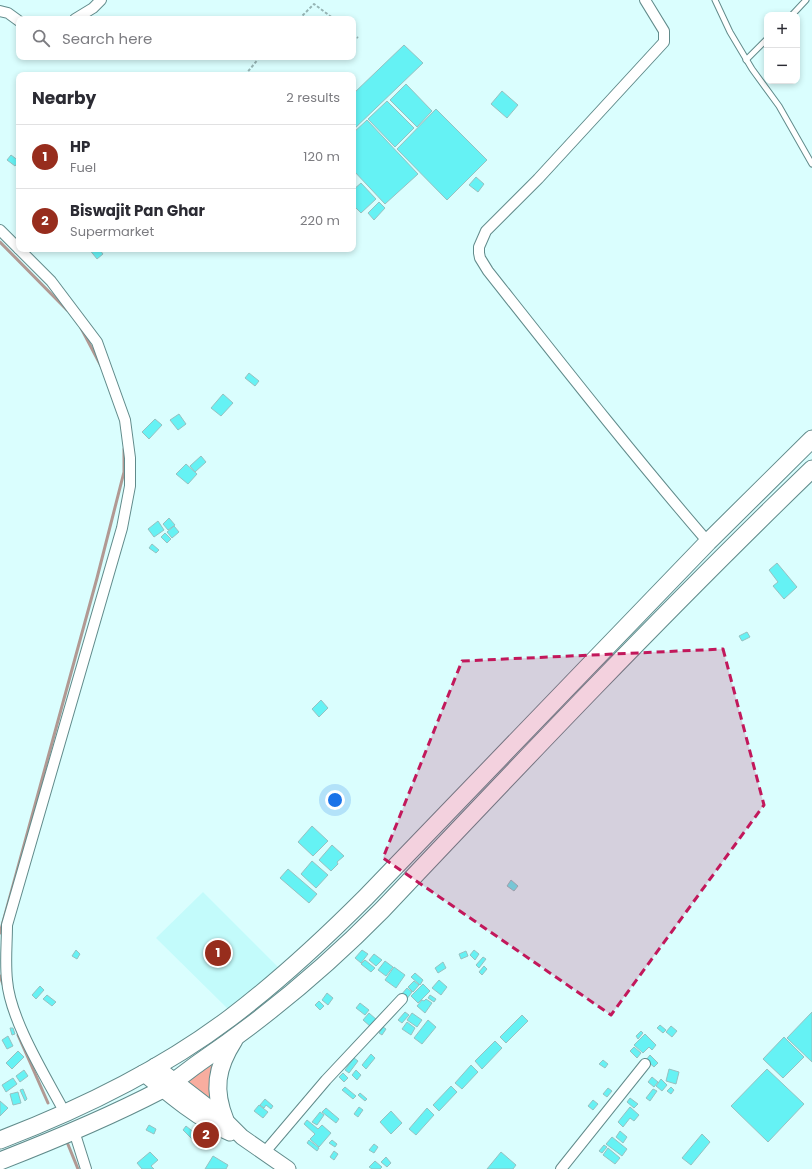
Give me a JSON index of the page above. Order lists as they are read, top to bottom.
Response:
{
  "page": {
    "map_buttons": ["+", "−"],
    "search": "Search here",
    "heading": ["Nearby", "2 results"],
    "list": [
      {
        "mark": "1",
        "name": "HP",
        "note": "Fuel",
        "value": "120 m"
      },
      {
        "mark": "2",
        "name": "Biswajit Pan Ghar",
        "note": "Supermarket",
        "value": "220 m"
      }
    ],
    "pins": ["1", "2"]
  }
}
